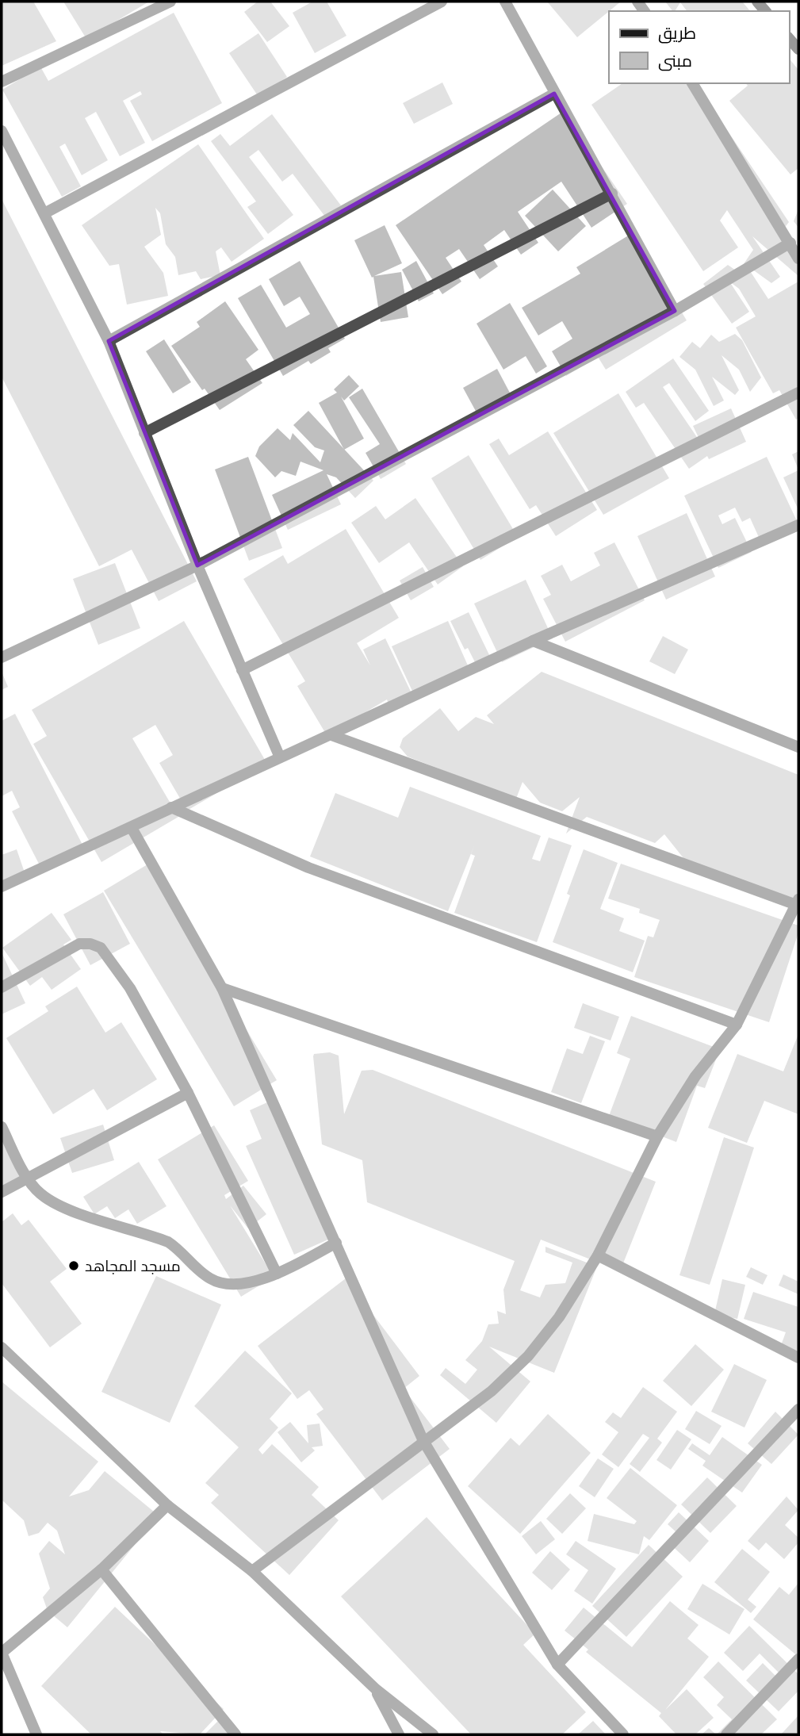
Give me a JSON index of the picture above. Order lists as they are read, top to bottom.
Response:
{
  "places": ["مسجد المجاهد"],
  "legend": ["طريق", "مبنى"]
}
